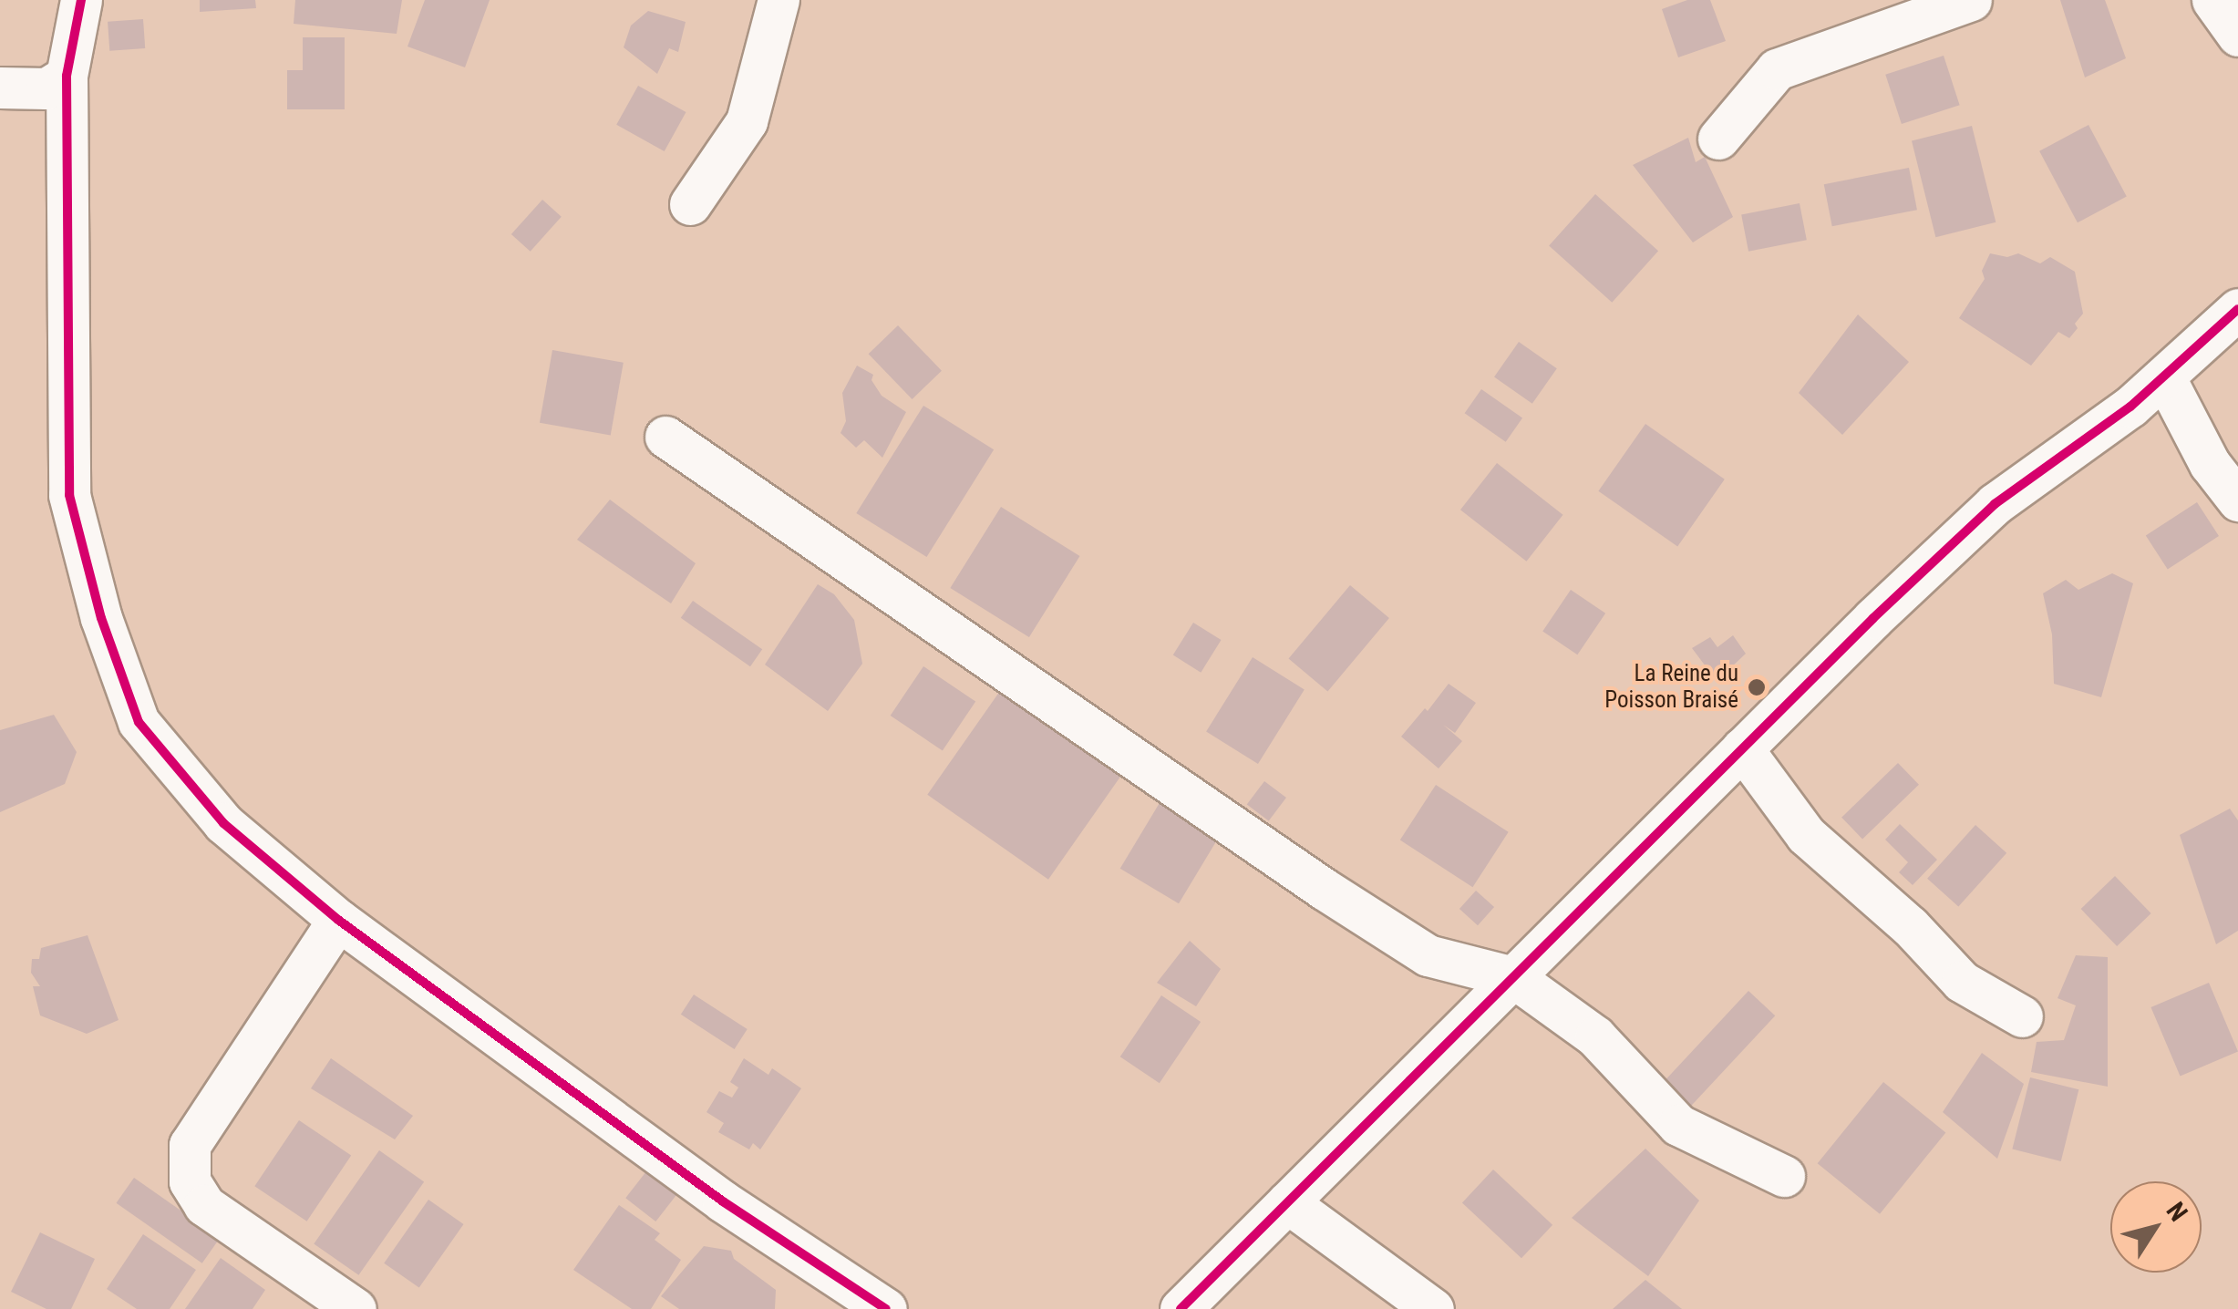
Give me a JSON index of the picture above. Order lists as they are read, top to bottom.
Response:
{
  "places": ["La Reine du Poisson Braisé"],
  "north": "top right"
}
